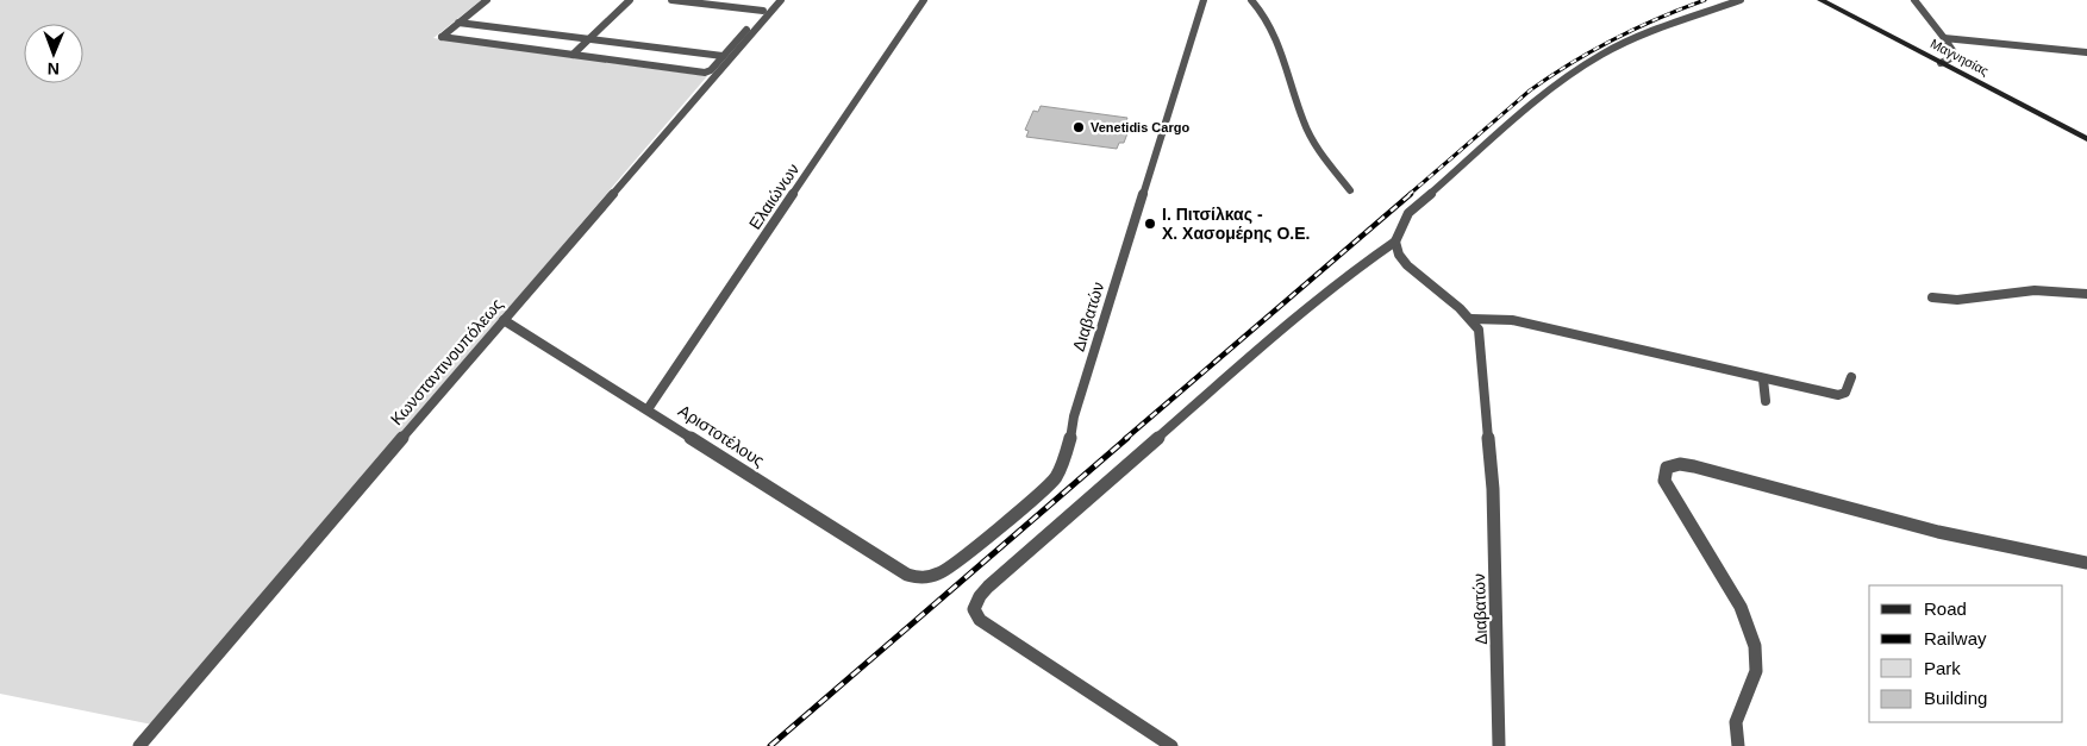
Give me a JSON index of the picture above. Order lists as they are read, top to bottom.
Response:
{
  "streets": {
    "street": [
      "Μαγνησίας",
      "Ελαιώνων",
      "Διαβατών",
      "Κωνσταντινουπόλεως",
      "Αριστοτέλους"
    ]
  },
  "crossings": [
    ["Ελαιώνων", "Αριστοτέλους"],
    ["Διαβατών", "Αριστοτέλους"],
    ["Κωνσταντινουπόλεως", "Αριστοτέλους"]
  ],
  "places": ["Venetidis Cargo", "Ι. Πιτσίλκας - Χ. Χασομέρης Ο.Ε."],
  "legend": [
    "Road",
    "Railway",
    "Park",
    "Building"
  ],
  "north": "bottom"
}
